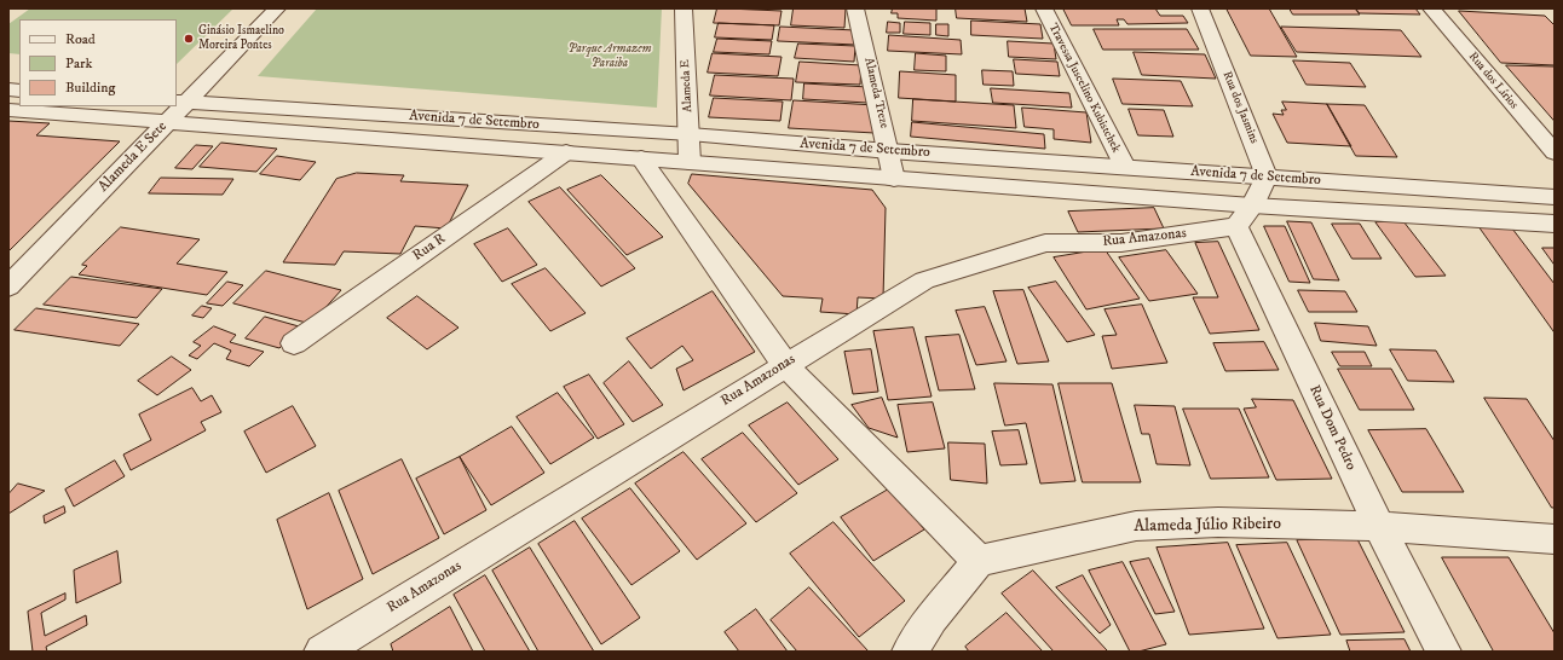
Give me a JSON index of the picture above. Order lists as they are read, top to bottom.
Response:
{
  "streets": {
    "street": [
      "Rua dos Lírios",
      "Alameda E",
      "Travessa Juscelino Kubistchek",
      "Alameda Treze",
      "Rua dos Jasmins",
      "Avenida 7 de Setembro",
      "Alameda E Sete",
      "Rua Amazonas",
      "Rua R",
      "Rua Dom Pedro",
      "Alameda Júlio Ribeiro"
    ]
  },
  "crossings": [
    ["Alameda E", "Avenida 7 de Setembro"],
    ["Travessa Juscelino Kubistchek", "Avenida 7 de Setembro"],
    ["Alameda Treze", "Avenida 7 de Setembro"],
    ["Rua dos Jasmins", "Avenida 7 de Setembro"],
    ["Avenida 7 de Setembro", "Alameda E Sete"],
    ["Rua Amazonas", "Rua Dom Pedro"],
    ["Rua Dom Pedro", "Alameda Júlio Ribeiro"]
  ],
  "parks": ["Parque Armazem Paraiba"],
  "places": ["Ginásio Ismaelino Moreira Pontes"],
  "legend": ["Road", "Park", "Building"]
}
